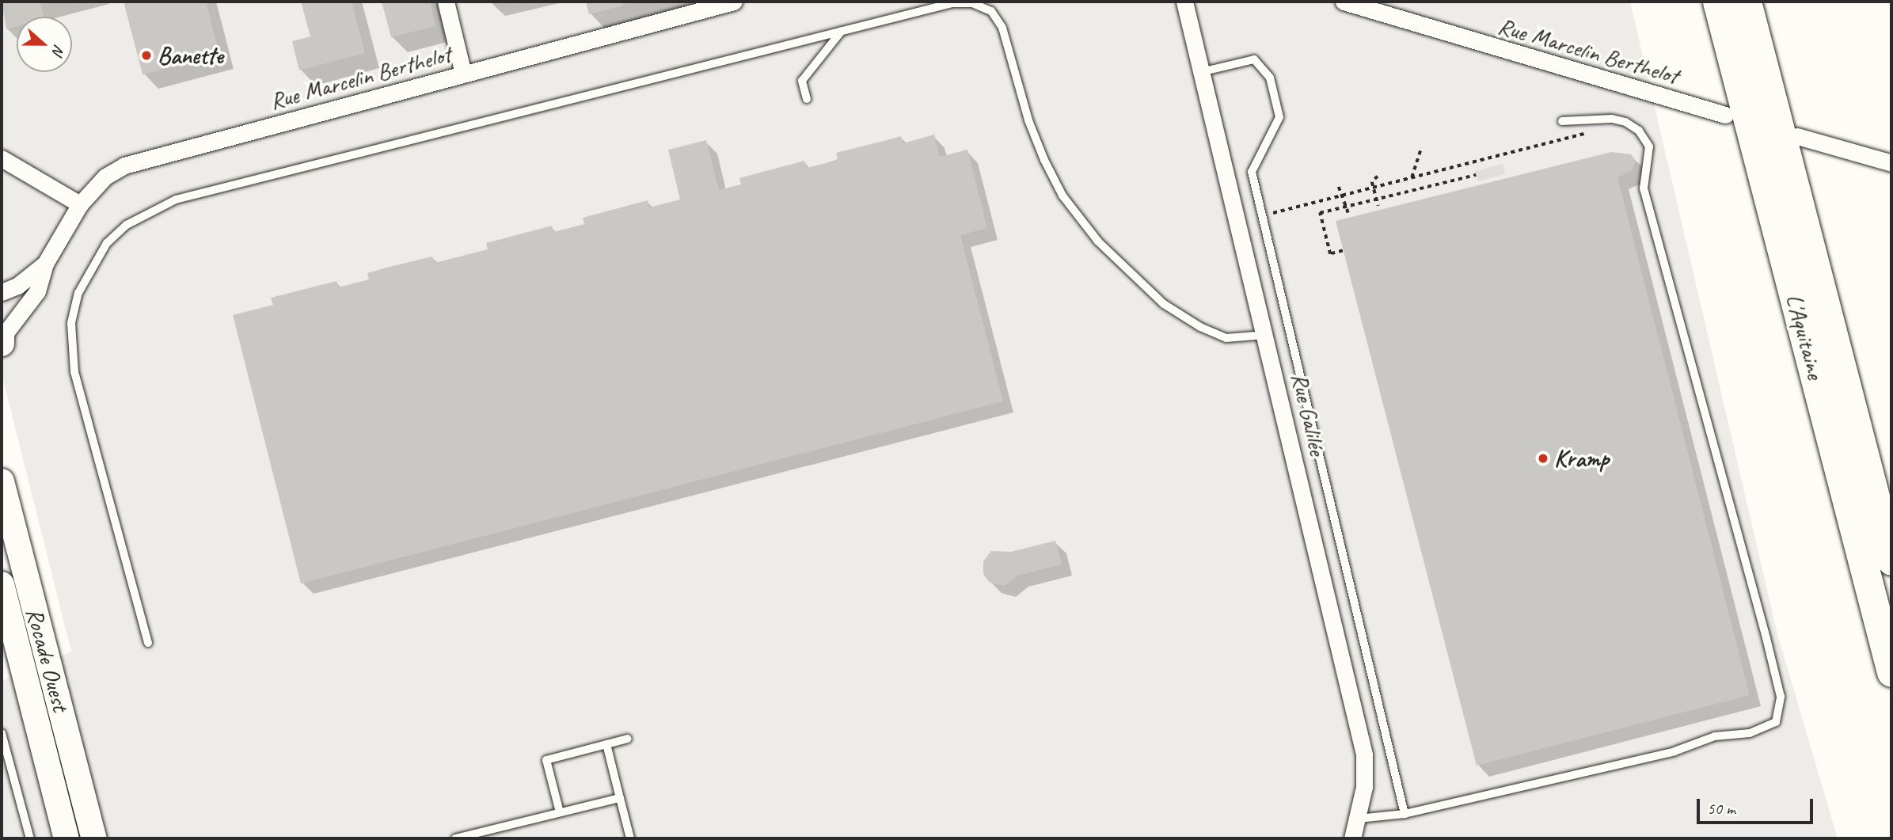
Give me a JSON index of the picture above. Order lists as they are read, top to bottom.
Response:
{
  "streets": {
    "highway": ["L'Aquitaine"],
    "main road": ["Rocade Ouest"],
    "street": ["Rue Marcelin Berthelot", "Rue Galilée"]
  },
  "places": ["Banette", "Kramp"],
  "scale_bar": "50 m",
  "north": "right"
}
